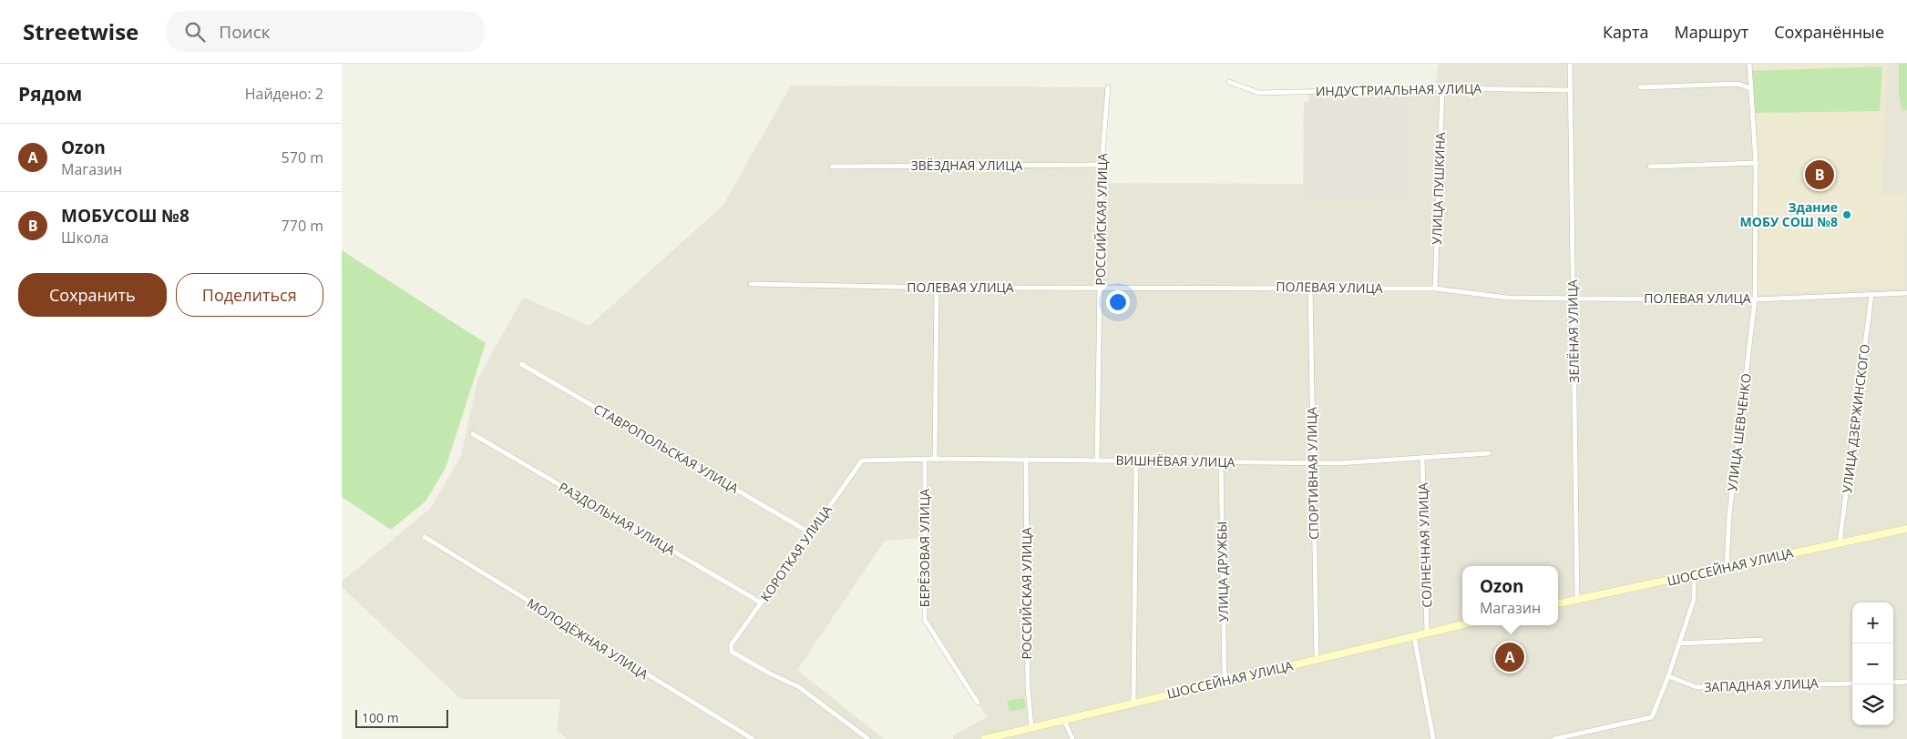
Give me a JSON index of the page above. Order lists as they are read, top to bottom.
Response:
{
  "streets": {
    "main road": ["ШОССЕЙНАЯ УЛИЦА"],
    "street": [
      "ИНДУСТРИАЛЬНАЯ УЛИЦА",
      "ЗВЁЗДНАЯ УЛИЦА",
      "УЛИЦА ПУШКИНА",
      "РОССИЙСКАЯ УЛИЦА",
      "ПОЛЕВАЯ УЛИЦА",
      "ЗЕЛЁНАЯ УЛИЦА",
      "УЛИЦА ДЗЕРЖИНСКОГО",
      "УЛИЦА ШЕВЧЕНКО",
      "СТАВРОПОЛЬСКАЯ УЛИЦА",
      "ВИШНЁВАЯ УЛИЦА",
      "СПОРТИВНАЯ УЛИЦА",
      "РАЗДОЛЬНАЯ УЛИЦА",
      "СОЛНЕЧНАЯ УЛИЦА",
      "БЕРЁЗОВАЯ УЛИЦА",
      "КОРОТКАЯ УЛИЦА",
      "УЛИЦА ДРУЖБЫ",
      "МОЛОДЁЖНАЯ УЛИЦА",
      "ЗАПАДНАЯ УЛИЦА"
    ]
  },
  "crossings": [
    ["ИНДУСТРИАЛЬНАЯ УЛИЦА", "УЛИЦА ПУШКИНА"],
    ["ИНДУСТРИАЛЬНАЯ УЛИЦА", "ЗЕЛЁНАЯ УЛИЦА"],
    ["ЗВЁЗДНАЯ УЛИЦА", "РОССИЙСКАЯ УЛИЦА"],
    ["УЛИЦА ПУШКИНА", "ПОЛЕВАЯ УЛИЦА"],
    ["РОССИЙСКАЯ УЛИЦА", "ПОЛЕВАЯ УЛИЦА"],
    ["РОССИЙСКАЯ УЛИЦА", "ВИШНЁВАЯ УЛИЦА"],
    ["РОССИЙСКАЯ УЛИЦА", "ШОССЕЙНАЯ УЛИЦА"],
    ["ПОЛЕВАЯ УЛИЦА", "ЗЕЛЁНАЯ УЛИЦА"],
    ["ПОЛЕВАЯ УЛИЦА", "УЛИЦА ДЗЕРЖИНСКОГО"],
    ["ПОЛЕВАЯ УЛИЦА", "УЛИЦА ШЕВЧЕНКО"],
    ["ПОЛЕВАЯ УЛИЦА", "СПОРТИВНАЯ УЛИЦА"],
    ["ЗЕЛЁНАЯ УЛИЦА", "ШОССЕЙНАЯ УЛИЦА"],
    ["УЛИЦА ДЗЕРЖИНСКОГО", "ШОССЕЙНАЯ УЛИЦА"],
    ["УЛИЦА ШЕВЧЕНКО", "ШОССЕЙНАЯ УЛИЦА"],
    ["СТАВРОПОЛЬСКАЯ УЛИЦА", "КОРОТКАЯ УЛИЦА"],
    ["ВИШНЁВАЯ УЛИЦА", "СПОРТИВНАЯ УЛИЦА"],
    ["ВИШНЁВАЯ УЛИЦА", "СОЛНЕЧНАЯ УЛИЦА"],
    ["ВИШНЁВАЯ УЛИЦА", "БЕРЁЗОВАЯ УЛИЦА"],
    ["ВИШНЁВАЯ УЛИЦА", "КОРОТКАЯ УЛИЦА"],
    ["ВИШНЁВАЯ УЛИЦА", "УЛИЦА ДРУЖБЫ"],
    ["СПОРТИВНАЯ УЛИЦА", "ШОССЕЙНАЯ УЛИЦА"],
    ["РАЗДОЛЬНАЯ УЛИЦА", "КОРОТКАЯ УЛИЦА"],
    ["СОЛНЕЧНАЯ УЛИЦА", "ШОССЕЙНАЯ УЛИЦА"],
    ["ШОССЕЙНАЯ УЛИЦА", "УЛИЦА ДРУЖБЫ"]
  ],
  "places": ["Здание МОБУ СОШ №8"],
  "scale_bar": "100 m",
  "page": {
    "header": "Streetwise",
    "search": "Поиск",
    "nav": ["Карта", "Маршрут", "Сохранённые"],
    "heading": ["Рядом", "Найдено: 2"],
    "list": [
      {
        "mark": "A",
        "name": "Ozon",
        "note": "Магазин",
        "value": "570 m"
      },
      {
        "mark": "B",
        "name": "МОБУСОШ №8",
        "note": "Школа",
        "value": "770 m"
      }
    ],
    "pins": ["B", "A"],
    "buttons": ["Сохранить", "Поделиться"],
    "popup": ["Ozon", "Магазин"],
    "map_buttons": ["+", "−"],
    "scale": "100 m"
  }
}
